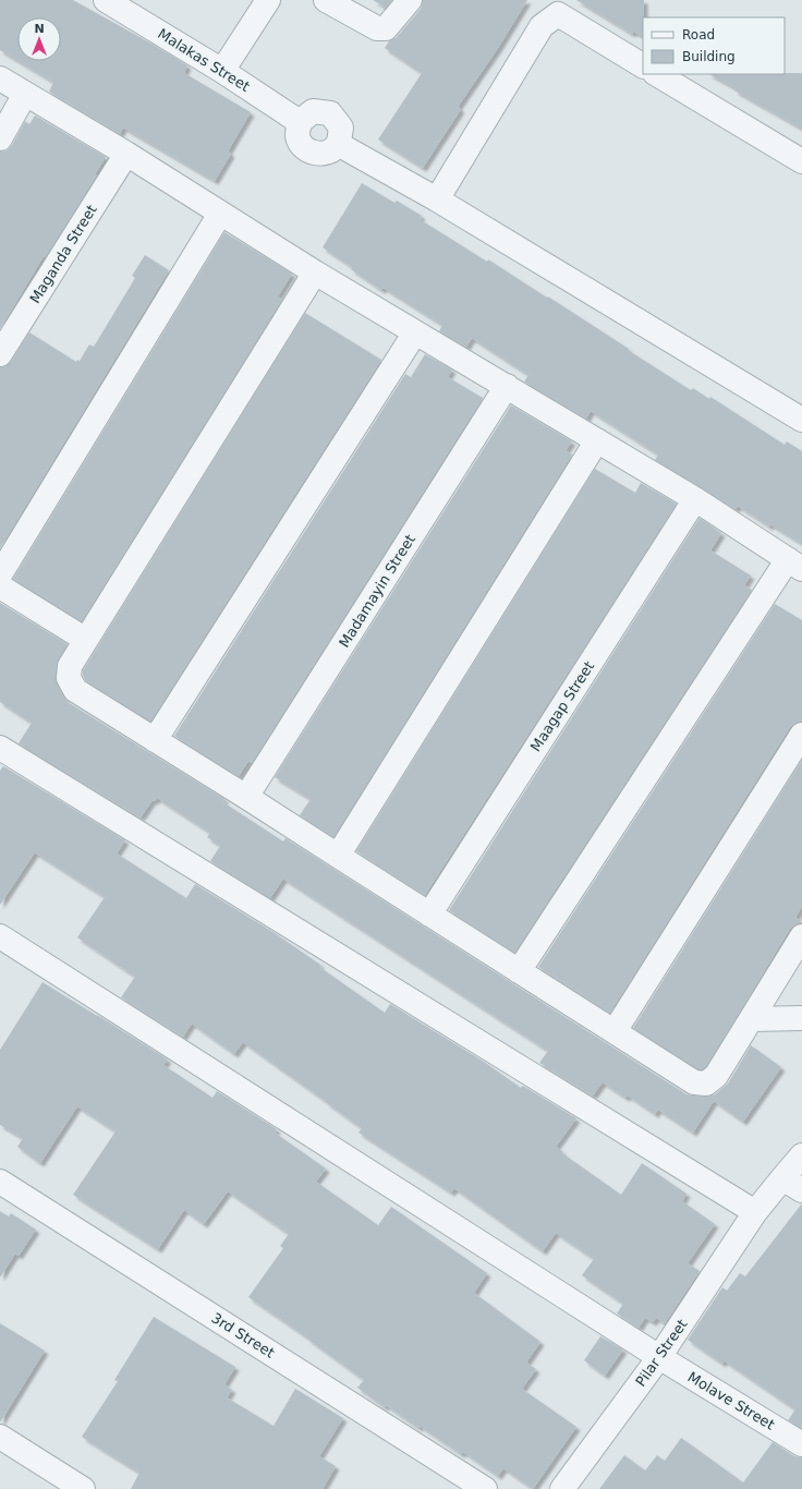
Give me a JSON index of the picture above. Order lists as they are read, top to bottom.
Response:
{
  "streets": {
    "street": [
      "Malakas Street",
      "Maganda Street",
      "Madamayin Street",
      "Maagap Street",
      "3rd Street",
      "Pilar Street",
      "Molave Street"
    ]
  },
  "crossings": [
    ["Pilar Street", "Molave Street"]
  ],
  "legend": ["Road", "Building"],
  "north": "top"
}
